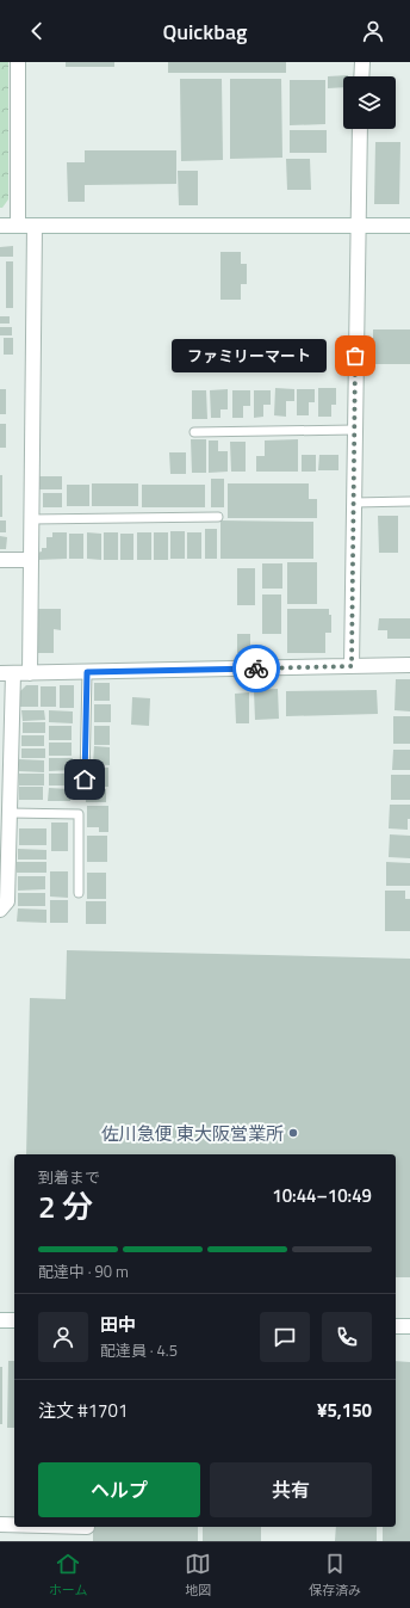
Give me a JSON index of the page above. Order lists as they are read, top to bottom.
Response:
{
  "places": ["ファミリーマート", "佐川急便 東大阪営業所"],
  "page": {
    "header": "Quickbag",
    "bubble": "ファミリーマート",
    "heading": ["2 分", "到着まで", "10:44–10:49"],
    "panel": [
      "田中",
      "配達員 · 4.5",
      "注文 #1701",
      "¥5,150"
    ],
    "bar": "配達中 · 90 m",
    "buttons": ["ヘルプ", "共有"],
    "tabs": ["ホーム", "地図", "保存済み"]
  }
}
